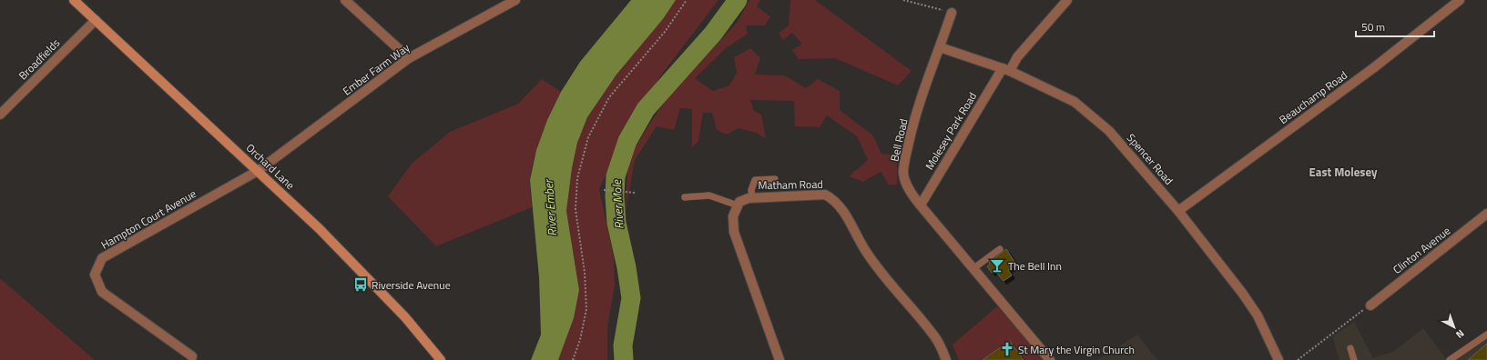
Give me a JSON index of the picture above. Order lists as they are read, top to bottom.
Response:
{
  "streets": {
    "main road": ["Orchard Lane"],
    "street": [
      "Broadfields",
      "Ember Farm Way",
      "Beauchamp Road",
      "Molesey Park Road",
      "Bell Road",
      "Spencer Road",
      "Matham Road",
      "Hampton Court Avenue",
      "Clinton Avenue"
    ]
  },
  "crossings": [
    ["Broadfields", "Orchard Lane"],
    ["Ember Farm Way", "Orchard Lane"],
    ["Ember Farm Way", "Hampton Court Avenue"],
    ["Beauchamp Road", "Spencer Road"],
    ["Molesey Park Road", "Bell Road"],
    ["Molesey Park Road", "Spencer Road"],
    ["Bell Road", "Spencer Road"],
    ["Orchard Lane", "Hampton Court Avenue"]
  ],
  "districts": ["East Molesey"],
  "water": ["River Mole", "River Ember"],
  "places": {
    "bar": ["The Bell Inn"],
    "bus stop": ["Riverside Avenue"],
    "church": ["St Mary the Virgin Church"]
  },
  "scale_bar": "50 m",
  "north": "bottom right"
}
